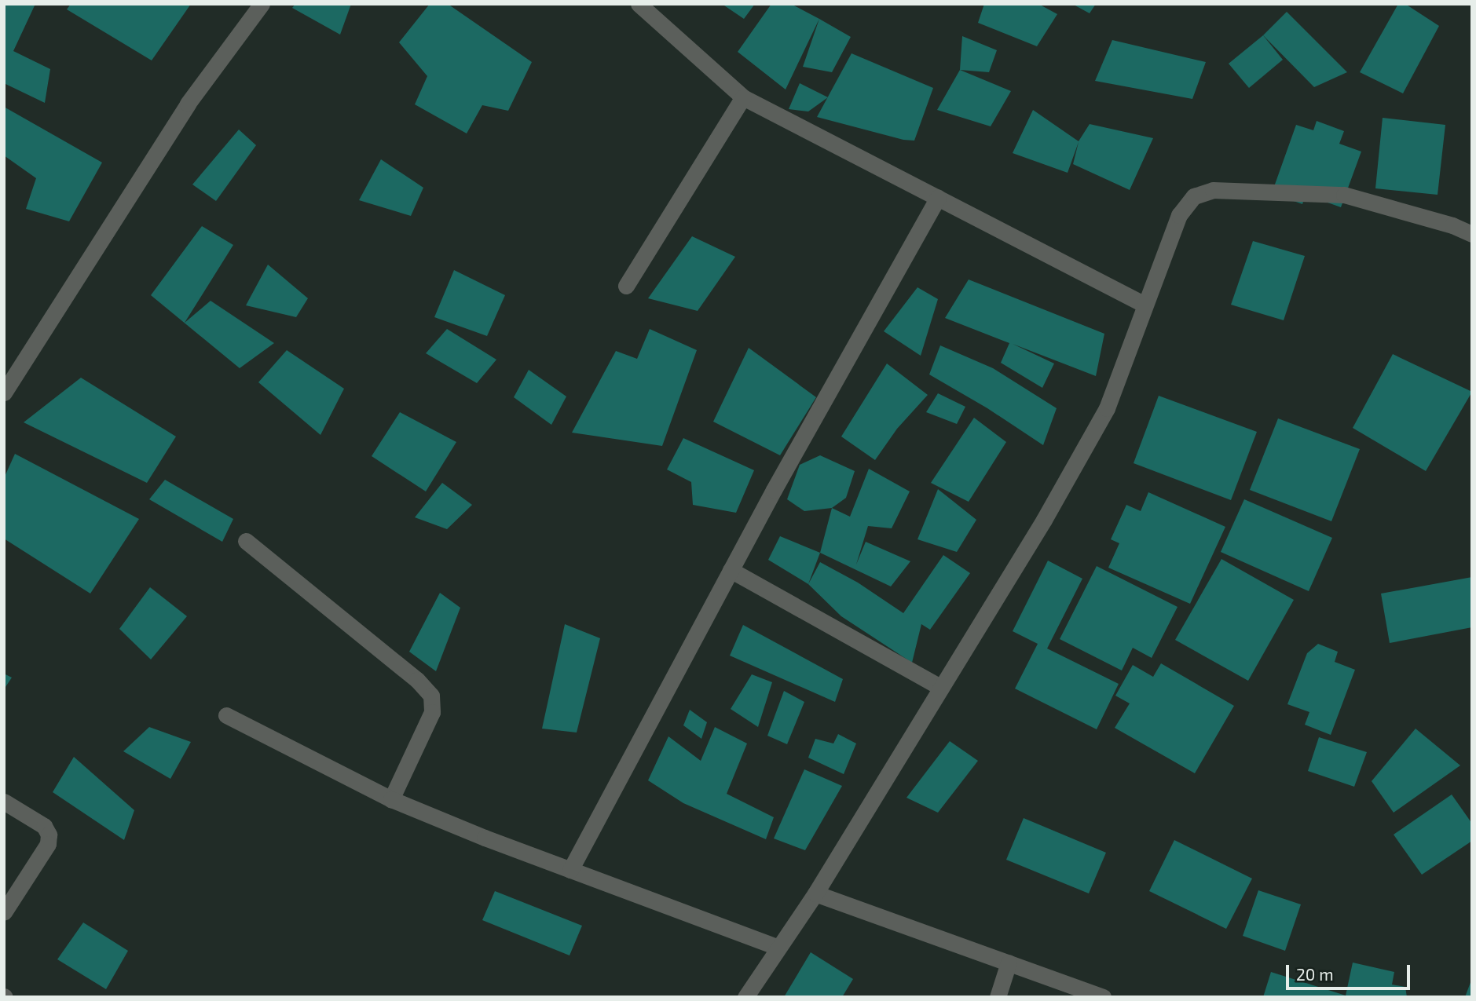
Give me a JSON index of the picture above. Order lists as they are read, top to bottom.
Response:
{
  "scale_bar": "20 m"
}
